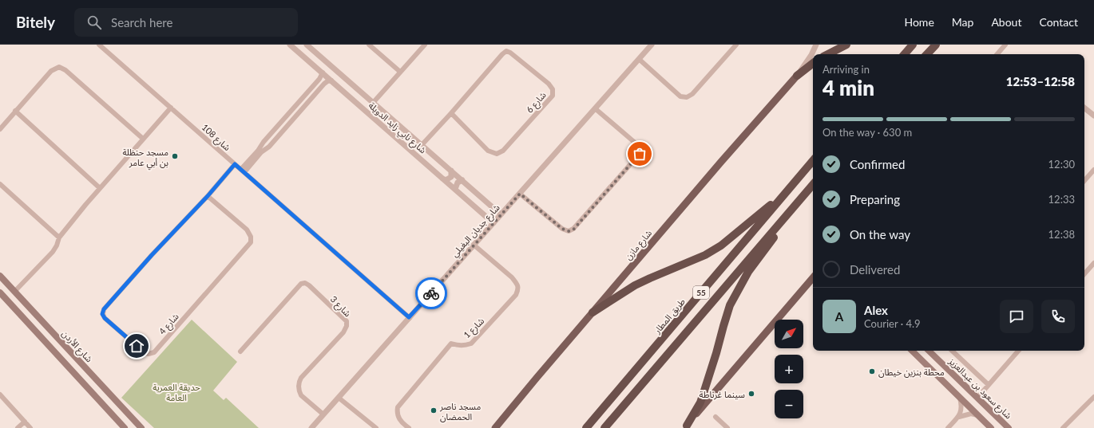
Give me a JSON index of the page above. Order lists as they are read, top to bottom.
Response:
{
  "streets": {
    "highway": ["55", "طريق المطار"],
    "main road": ["شارع مازن", "شارع الأردن", "شارع سعود بن عبدالعزيز"],
    "street": [
      "شارع 6",
      "شارع نابي زايد الدويلة",
      "شارع 108",
      "شارع جديان البغيلي",
      "شارع 3",
      "شارع 4",
      "شارع 1"
    ]
  },
  "crossings": [
    ["شارع 6", "شارع نابي زايد الدويلة"],
    ["شارع نابي زايد الدويلة", "شارع جديان البغيلي"],
    ["شارع 108", "شارع جديان البغيلي"],
    ["شارع 108", "شارع 4"],
    ["شارع جديان البغيلي", "شارع 3"],
    ["شارع جديان البغيلي", "شارع 1"]
  ],
  "parks": ["حديقة العمرية العامة"],
  "places": [
    "مسجد حنظلة بن أبي عامر",
    "محطة بنزين خيطان",
    "سينما غرناطة",
    "مسجد ناصر الحمضان"
  ],
  "north": "top right",
  "page": {
    "header": "Bitely",
    "search": "Search here",
    "nav": [
      "Home",
      "Map",
      "About",
      "Contact"
    ],
    "heading": ["4 min", "Arriving in", "12:53–12:58"],
    "panel": ["Alex", "Courier · 4.9"],
    "bar": "On the way · 630 m",
    "list": [
      ["Confirmed", "12:30"],
      ["Preparing", "12:33"],
      ["On the way", "12:38"],
      "Delivered"
    ],
    "round": "A",
    "map_buttons": ["+", "−"]
  }
}
